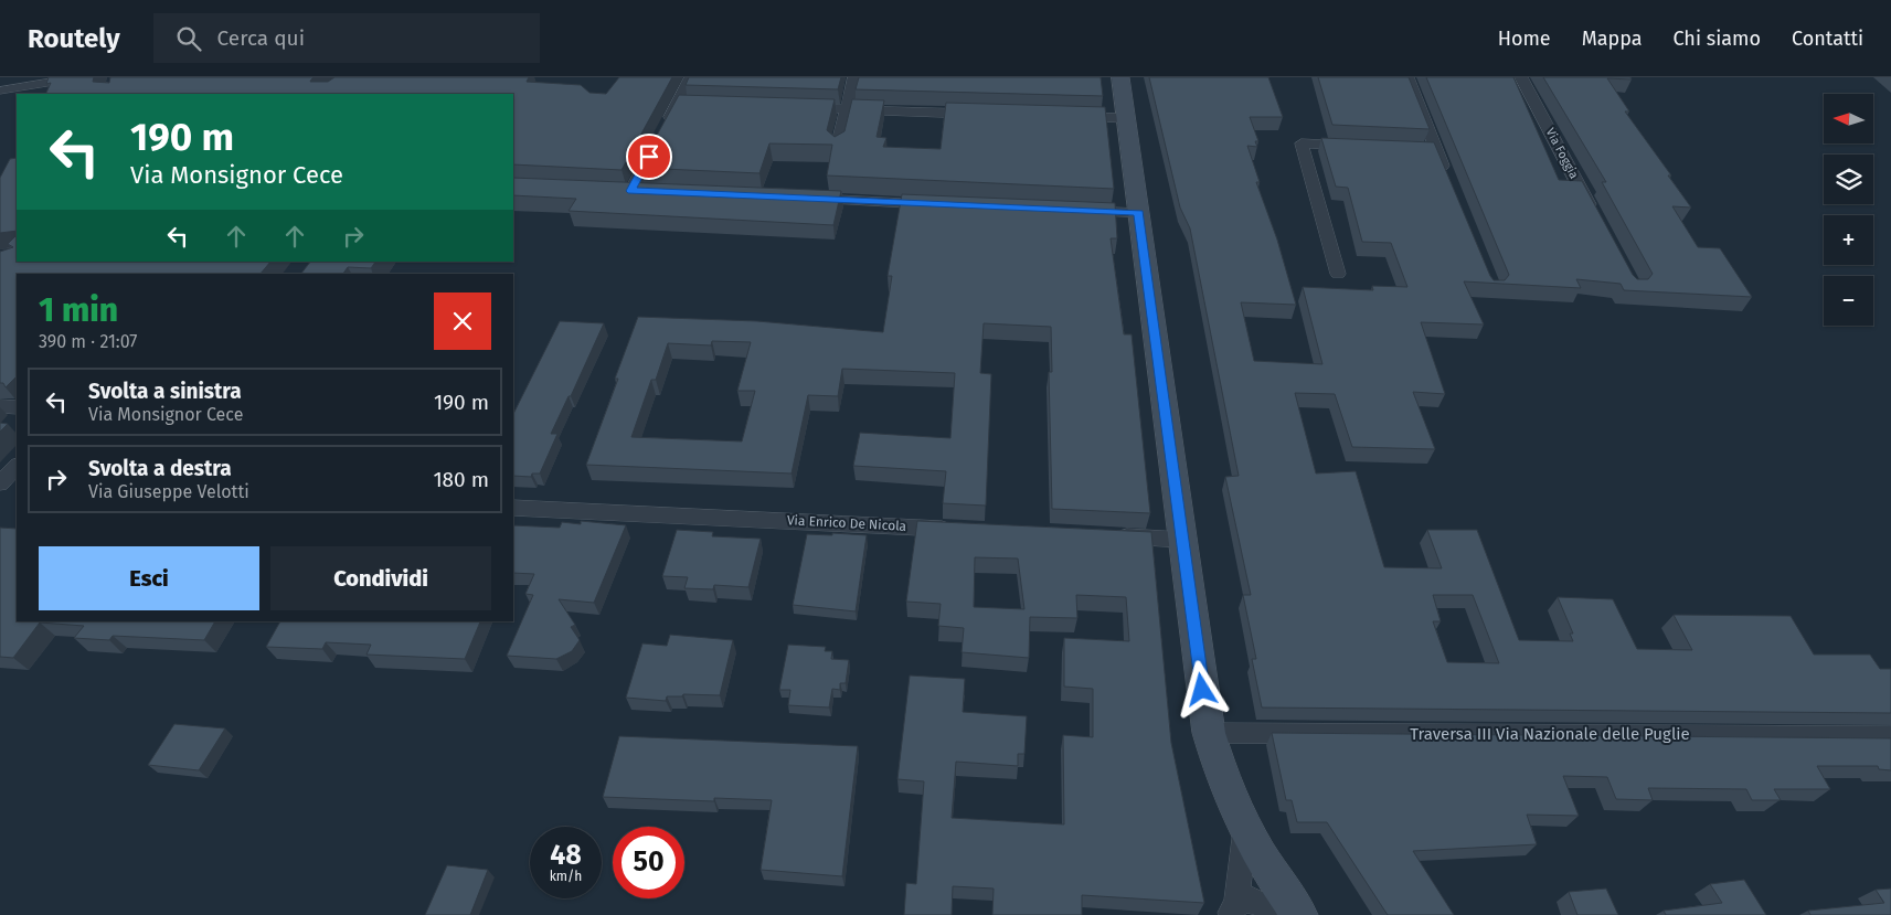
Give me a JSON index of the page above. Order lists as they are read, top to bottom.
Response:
{
  "streets": {
    "street": ["Via Foggia", "Via Enrico De Nicola", "Traversa III Via Nazionale delle Puglie"]
  },
  "north": "left",
  "page": {
    "header": "Routely",
    "search": "Cerca qui",
    "nav": [
      "Home",
      "Mappa",
      "Chi siamo",
      "Contatti"
    ],
    "map_buttons": ["+", "−"],
    "turn": ["190 m", "Via Monsignor Cece"],
    "heading": ["1 min", "390 m · 21:07"],
    "list": [
      {
        "name": "Svolta a sinistra",
        "note": "Via Monsignor Cece",
        "value": "190 m"
      },
      {
        "name": "Svolta a destra",
        "note": "Via Giuseppe Velotti",
        "value": "180 m"
      }
    ],
    "buttons": ["Esci", "Condividi"],
    "speed": "48 km/h",
    "limit": "50"
  }
}
